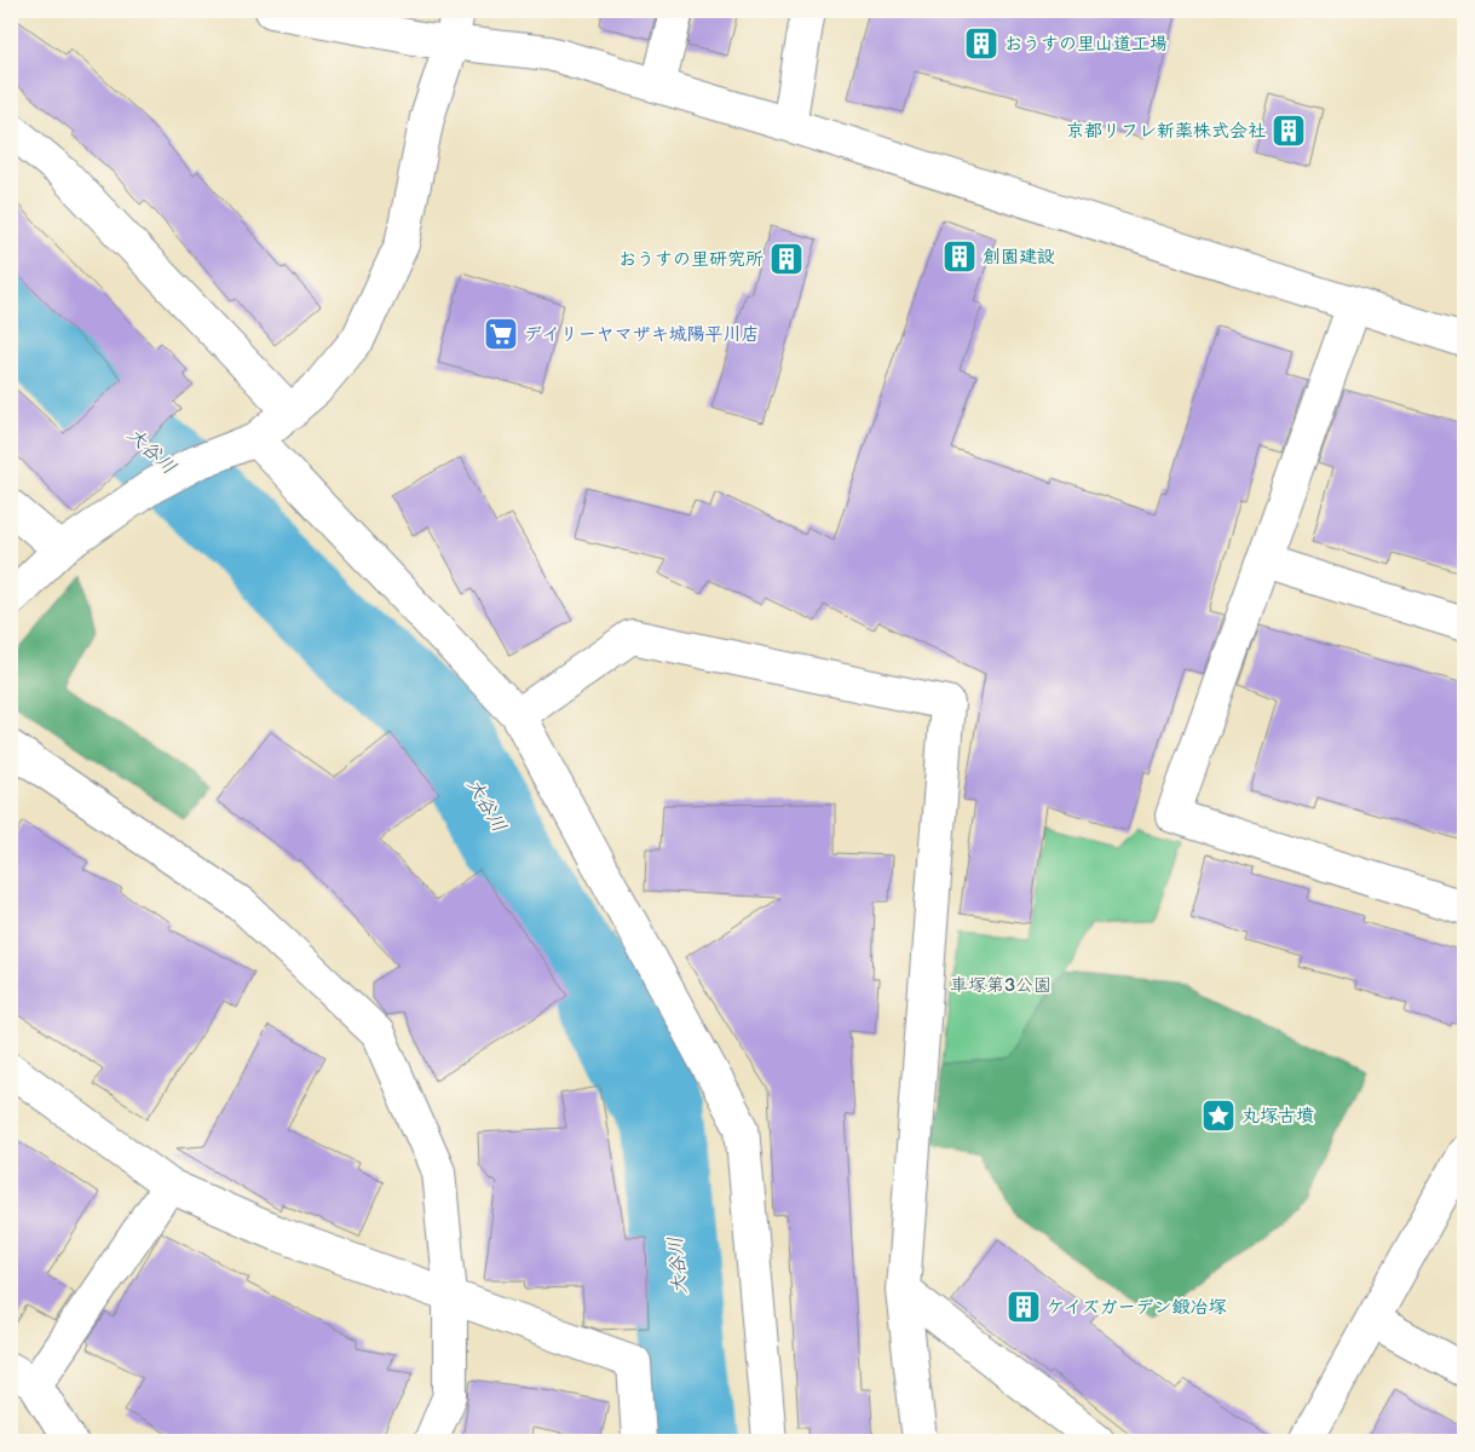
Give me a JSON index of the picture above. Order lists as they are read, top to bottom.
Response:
{
  "water": ["大谷川"],
  "parks": ["車塚第3公園"],
  "places": {
    "building": [
      "おうすの里山道工場",
      "京都リフレ新薬株式会社",
      "創園建設",
      "おうすの里研究所",
      "ケイズガーデン鍛冶塚"
    ],
    "supermarket": ["デイリーヤマザキ城陽平川店"],
    "place": ["丸塚古墳"]
  }
}
